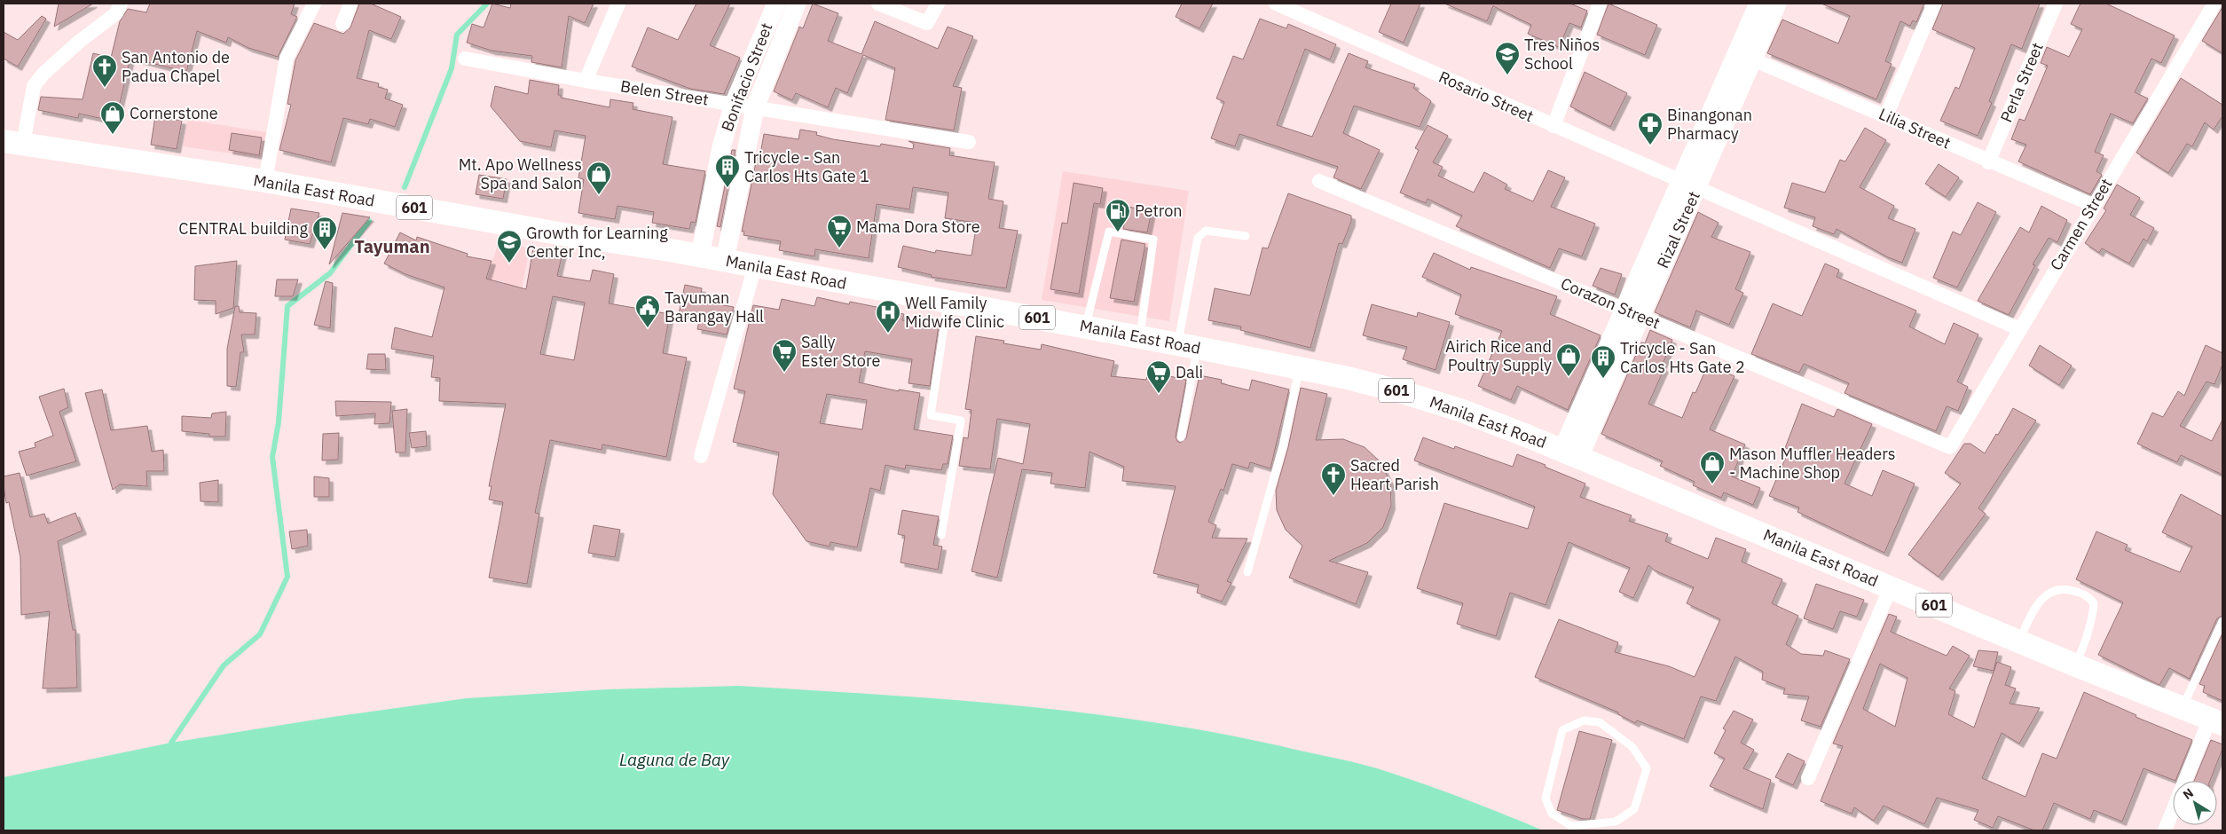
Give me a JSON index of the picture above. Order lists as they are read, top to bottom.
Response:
{
  "streets": {
    "main road": ["Manila East Road", "601"],
    "street": [
      "Bonifacio Street",
      "Perla Street",
      "Belen Street",
      "Rosario Street",
      "Lilia Street",
      "Carmen Street",
      "Rizal Street",
      "Corazon Street"
    ]
  },
  "crossings": [
    ["Bonifacio Street", "Belen Street"],
    ["Bonifacio Street", "Manila East Road"],
    ["Perla Street", "Lilia Street"],
    ["Rosario Street", "Carmen Street"],
    ["Rosario Street", "Rizal Street"],
    ["Lilia Street", "Carmen Street"],
    ["Lilia Street", "Rizal Street"],
    ["Manila East Road", "Rizal Street"],
    ["Carmen Street", "Corazon Street"],
    ["Rizal Street", "Corazon Street"]
  ],
  "districts": ["Tayuman"],
  "water": ["Laguna de Bay"],
  "places": {
    "school or university": ["Tres Niños School", "Growth for Learning Center Inc,"],
    "church": ["San Antonio de Padua Chapel", "Sacred Heart Parish"],
    "shop": [
      "Cornerstone",
      "Mt. Apo Wellness Spa and Salon",
      "Airich Rice and Poultry Supply",
      "Mason Muffler Headers - Machine Shop"
    ],
    "pharmacy": ["Binangonan Pharmacy"],
    "building": ["Tricycle - San Carlos Hts Gate 1", "CENTRAL building", "Tricycle - San Carlos Hts Gate 2"],
    "fuel station": ["Petron"],
    "supermarket": ["Mama Dora Store", "Sally Ester Store", "Dali"],
    "public building": ["Tayuman Barangay Hall"],
    "hospital": ["Well Family Midwife Clinic"]
  },
  "north": "top left"
}
